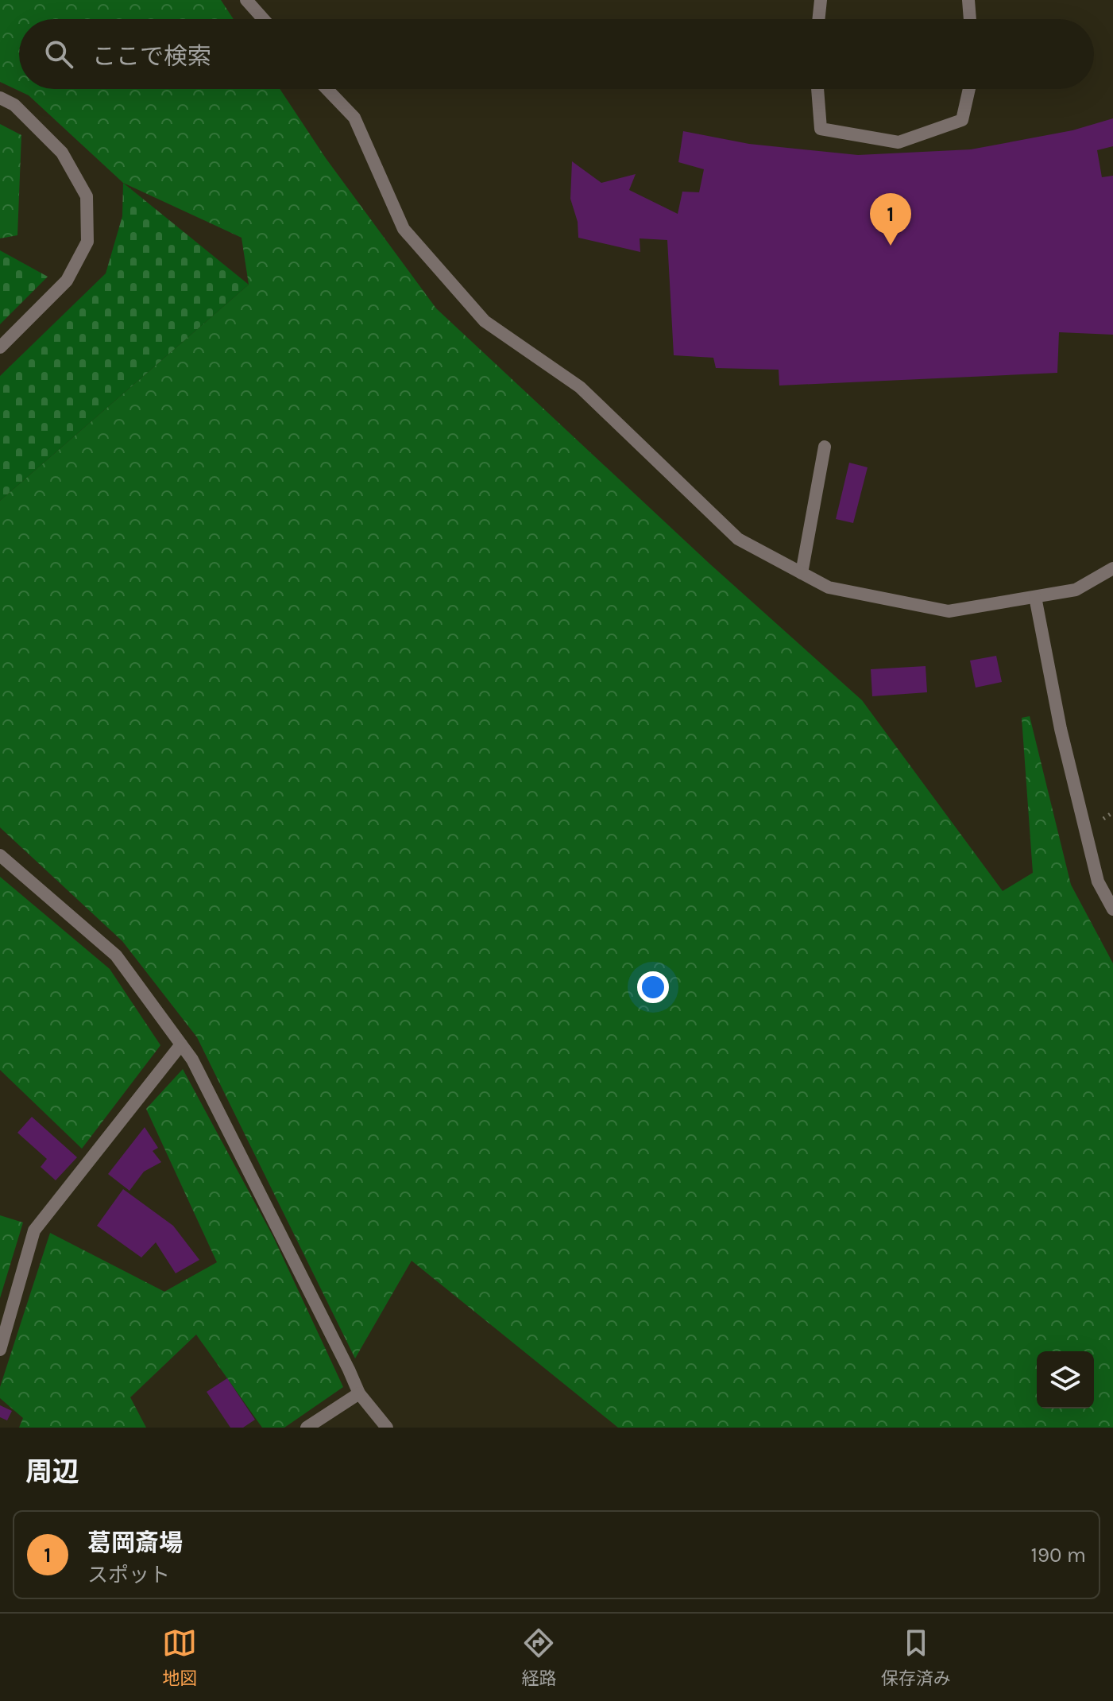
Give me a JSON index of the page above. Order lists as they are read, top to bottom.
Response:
{
  "page": {
    "search": "ここで検索",
    "pins": "1",
    "heading": "周辺",
    "list": [
      {
        "mark": "1",
        "name": "葛岡斎場",
        "note": "スポット",
        "value": "190 m"
      }
    ],
    "nav": ["地図", "経路", "保存済み"]
  }
}
